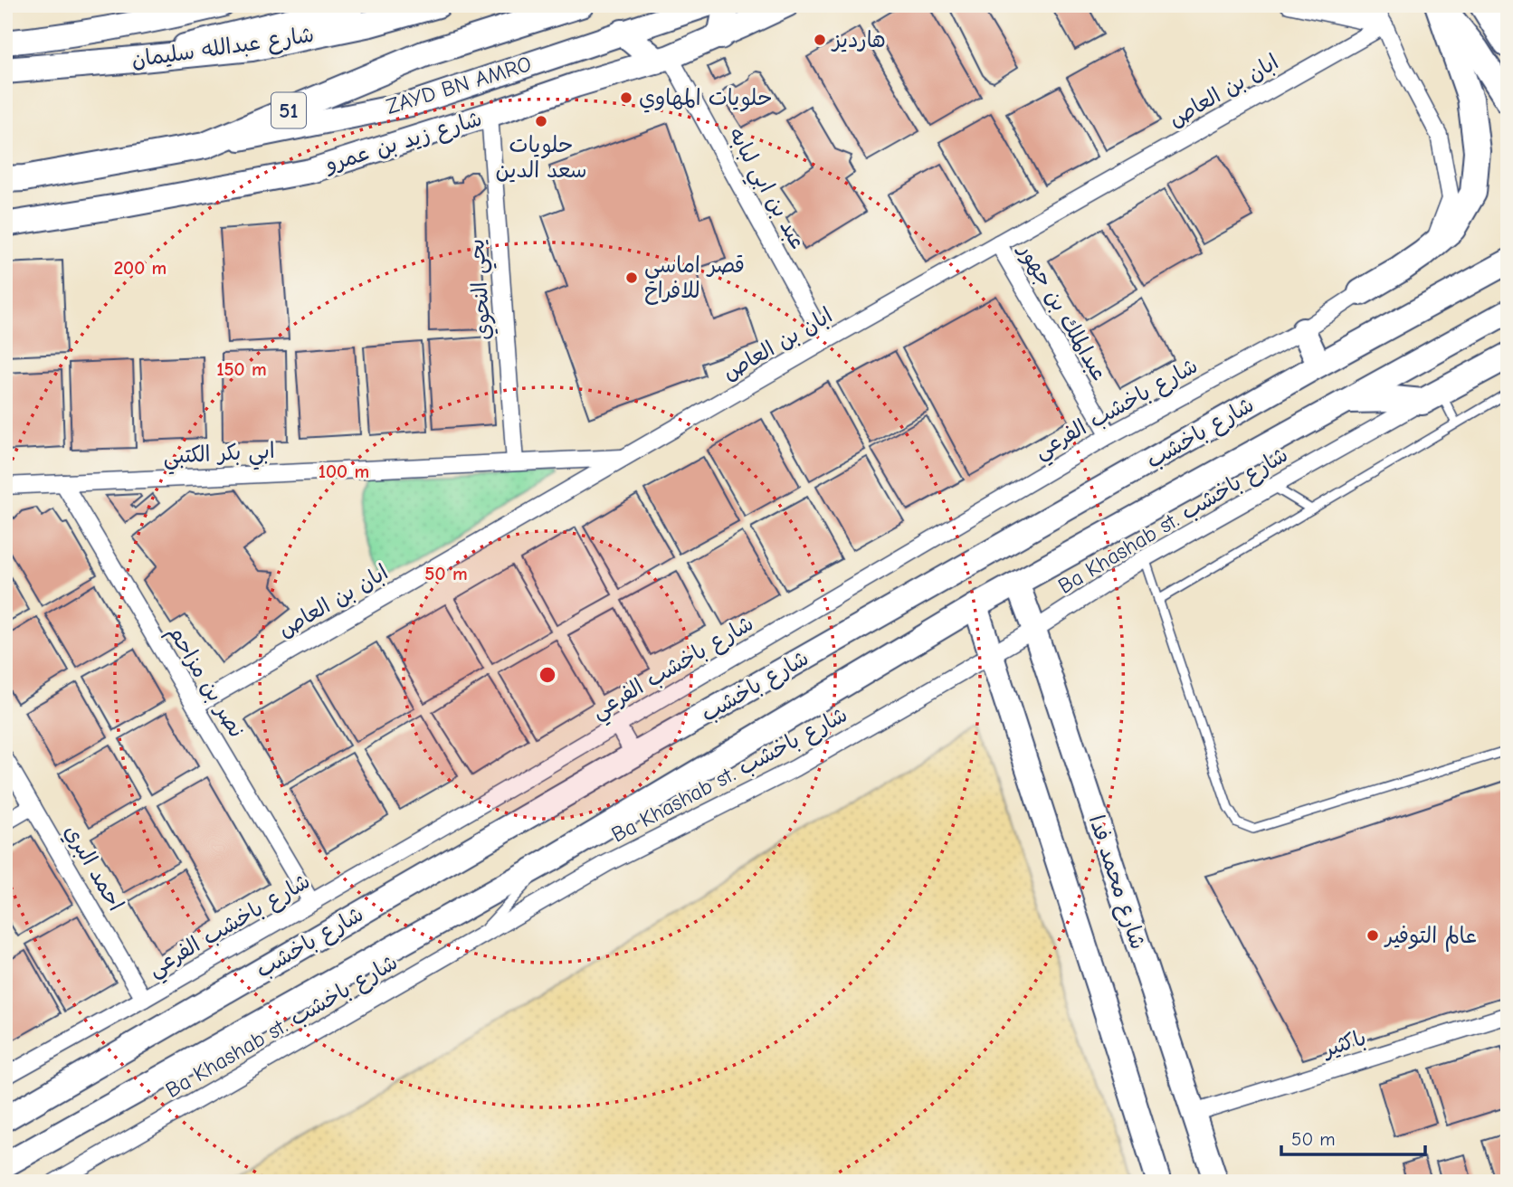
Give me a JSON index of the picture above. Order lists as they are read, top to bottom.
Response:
{
  "streets": {
    "main road": [
      "شارع عبدالله سليمان",
      "ZAYD BN AMRO",
      "51",
      "شارع زيد بن عمرو",
      "شارع باخشب",
      "شارع محمد فدا"
    ],
    "street": [
      "ابان بن العاص",
      "عبد بن ابي لبابه",
      "يحي النحوي",
      "عبدالملك بن جهور",
      "شارع باخشب الفرعي",
      "ابي بكر الكتبي",
      "Ba Khashab st. شارع باخشب",
      "نصر بن مزاحم",
      "احمد البري",
      "باكثير"
    ]
  },
  "crossings": [
    ["ZAYD BN AMRO", "51"],
    ["ابان بن العاص", "عبد بن ابي لبابه"],
    ["ابان بن العاص", "عبدالملك بن جهور"],
    ["ابان بن العاص", "ابي بكر الكتبي"],
    ["ابان بن العاص", "نصر بن مزاحم"],
    ["شارع زيد بن عمرو", "عبد بن ابي لبابه"],
    ["شارع زيد بن عمرو", "يحي النحوي"],
    ["يحي النحوي", "ابي بكر الكتبي"],
    ["عبدالملك بن جهور", "شارع باخشب الفرعي"],
    ["شارع باخشب الفرعي", "نصر بن مزاحم"],
    ["شارع باخشب الفرعي", "احمد البري"],
    ["شارع باخشب", "شارع محمد فدا"],
    ["ابي بكر الكتبي", "نصر بن مزاحم"],
    ["Ba Khashab st. شارع باخشب", "شارع محمد فدا"],
    ["شارع محمد فدا", "باكثير"]
  ],
  "places": [
    "هارديز",
    "حلويات المهاوي",
    "حلويات سعد الدين",
    "قصر اماسي للافراح",
    "عالم التوفير"
  ],
  "scale_bar": "50 m",
  "rings": [
    "200 m",
    "150 m",
    "100 m",
    "50 m"
  ]
}
